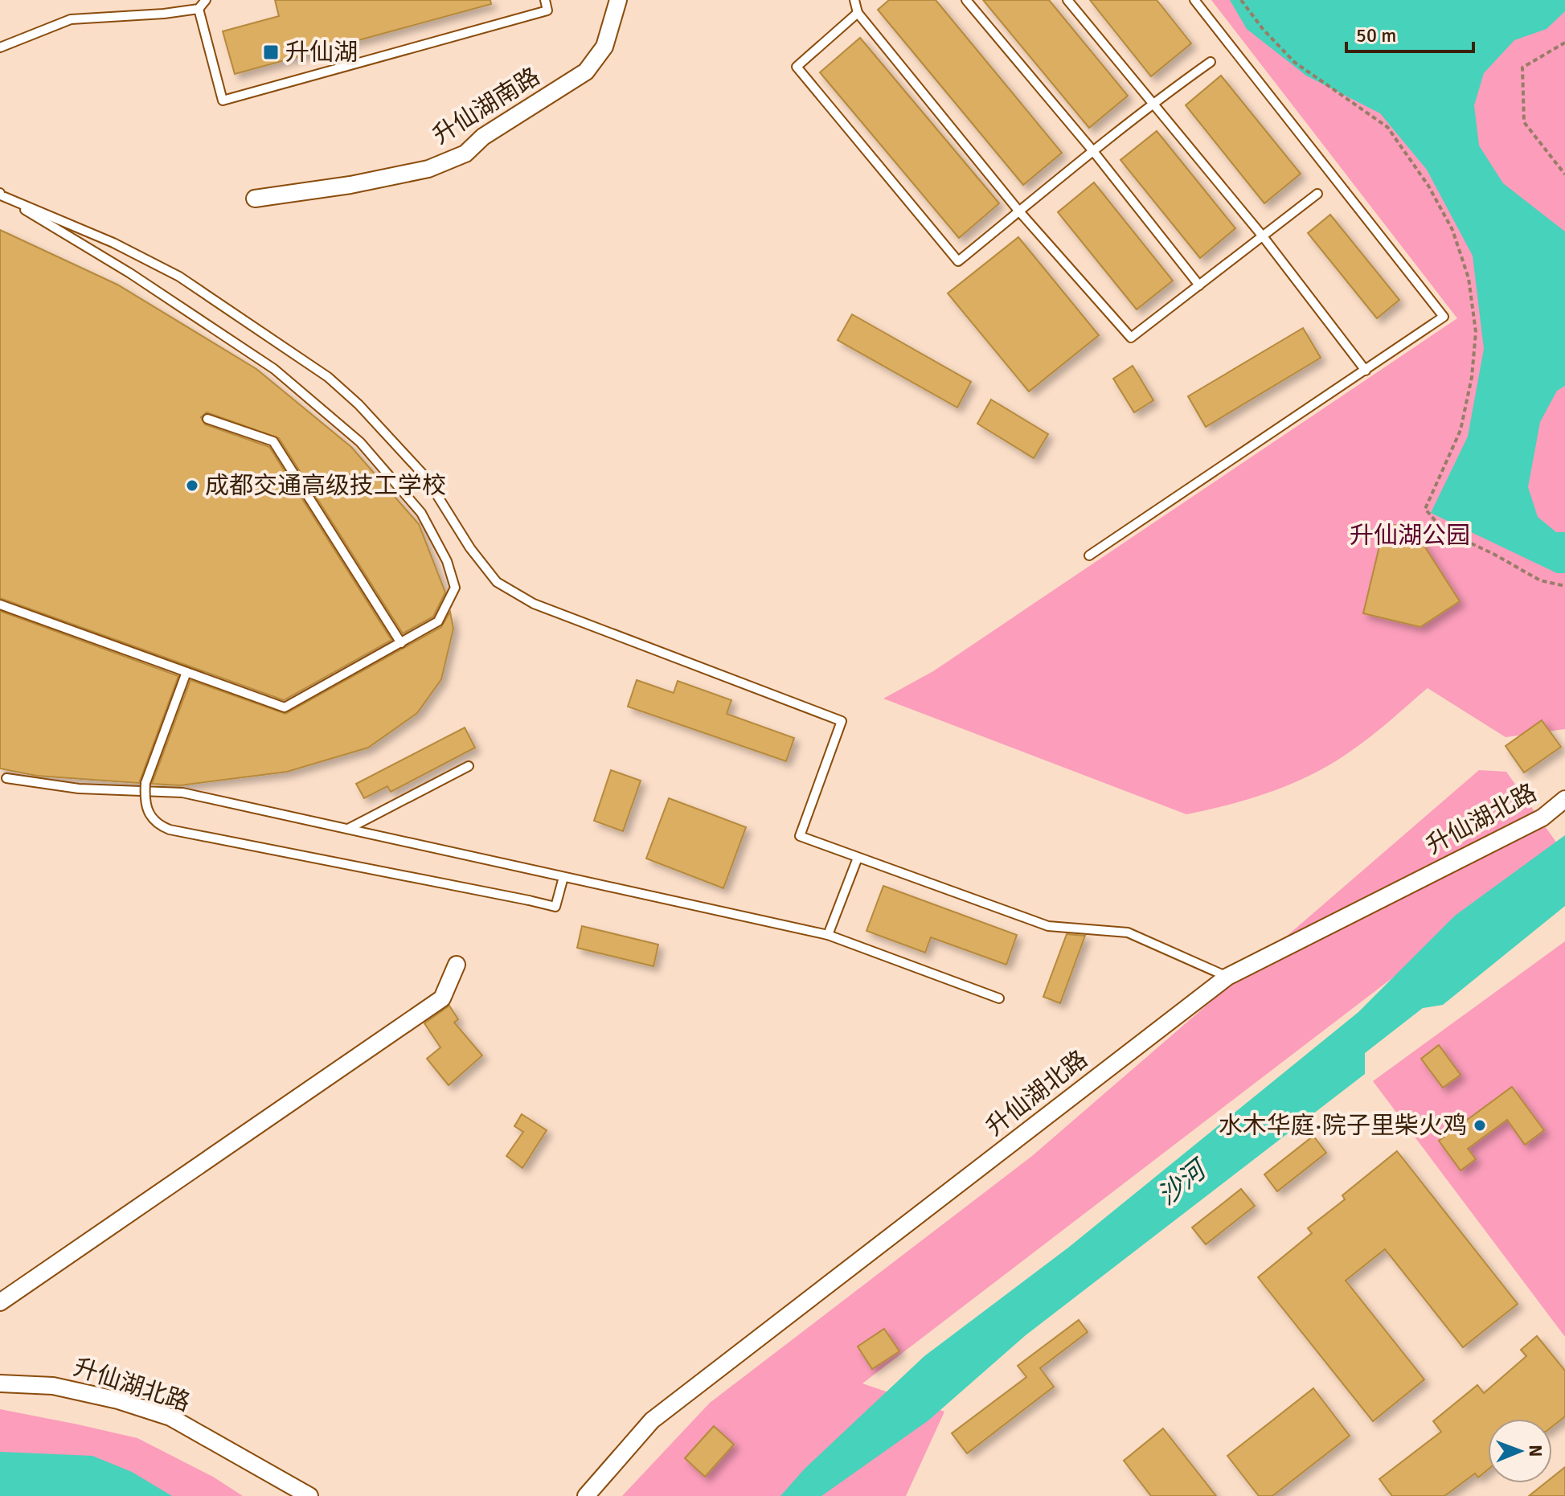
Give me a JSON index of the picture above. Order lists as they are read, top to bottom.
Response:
{
  "streets": {
    "street": ["升仙湖南路", "升仙湖北路"]
  },
  "water": ["沙河"],
  "parks": ["升仙湖公园"],
  "places": {
    "transit": ["升仙湖"],
    "other": ["成都交通高级技工学校", "水木华庭·院子里柴火鸡"]
  },
  "scale_bar": "50 m",
  "north": "right"
}
